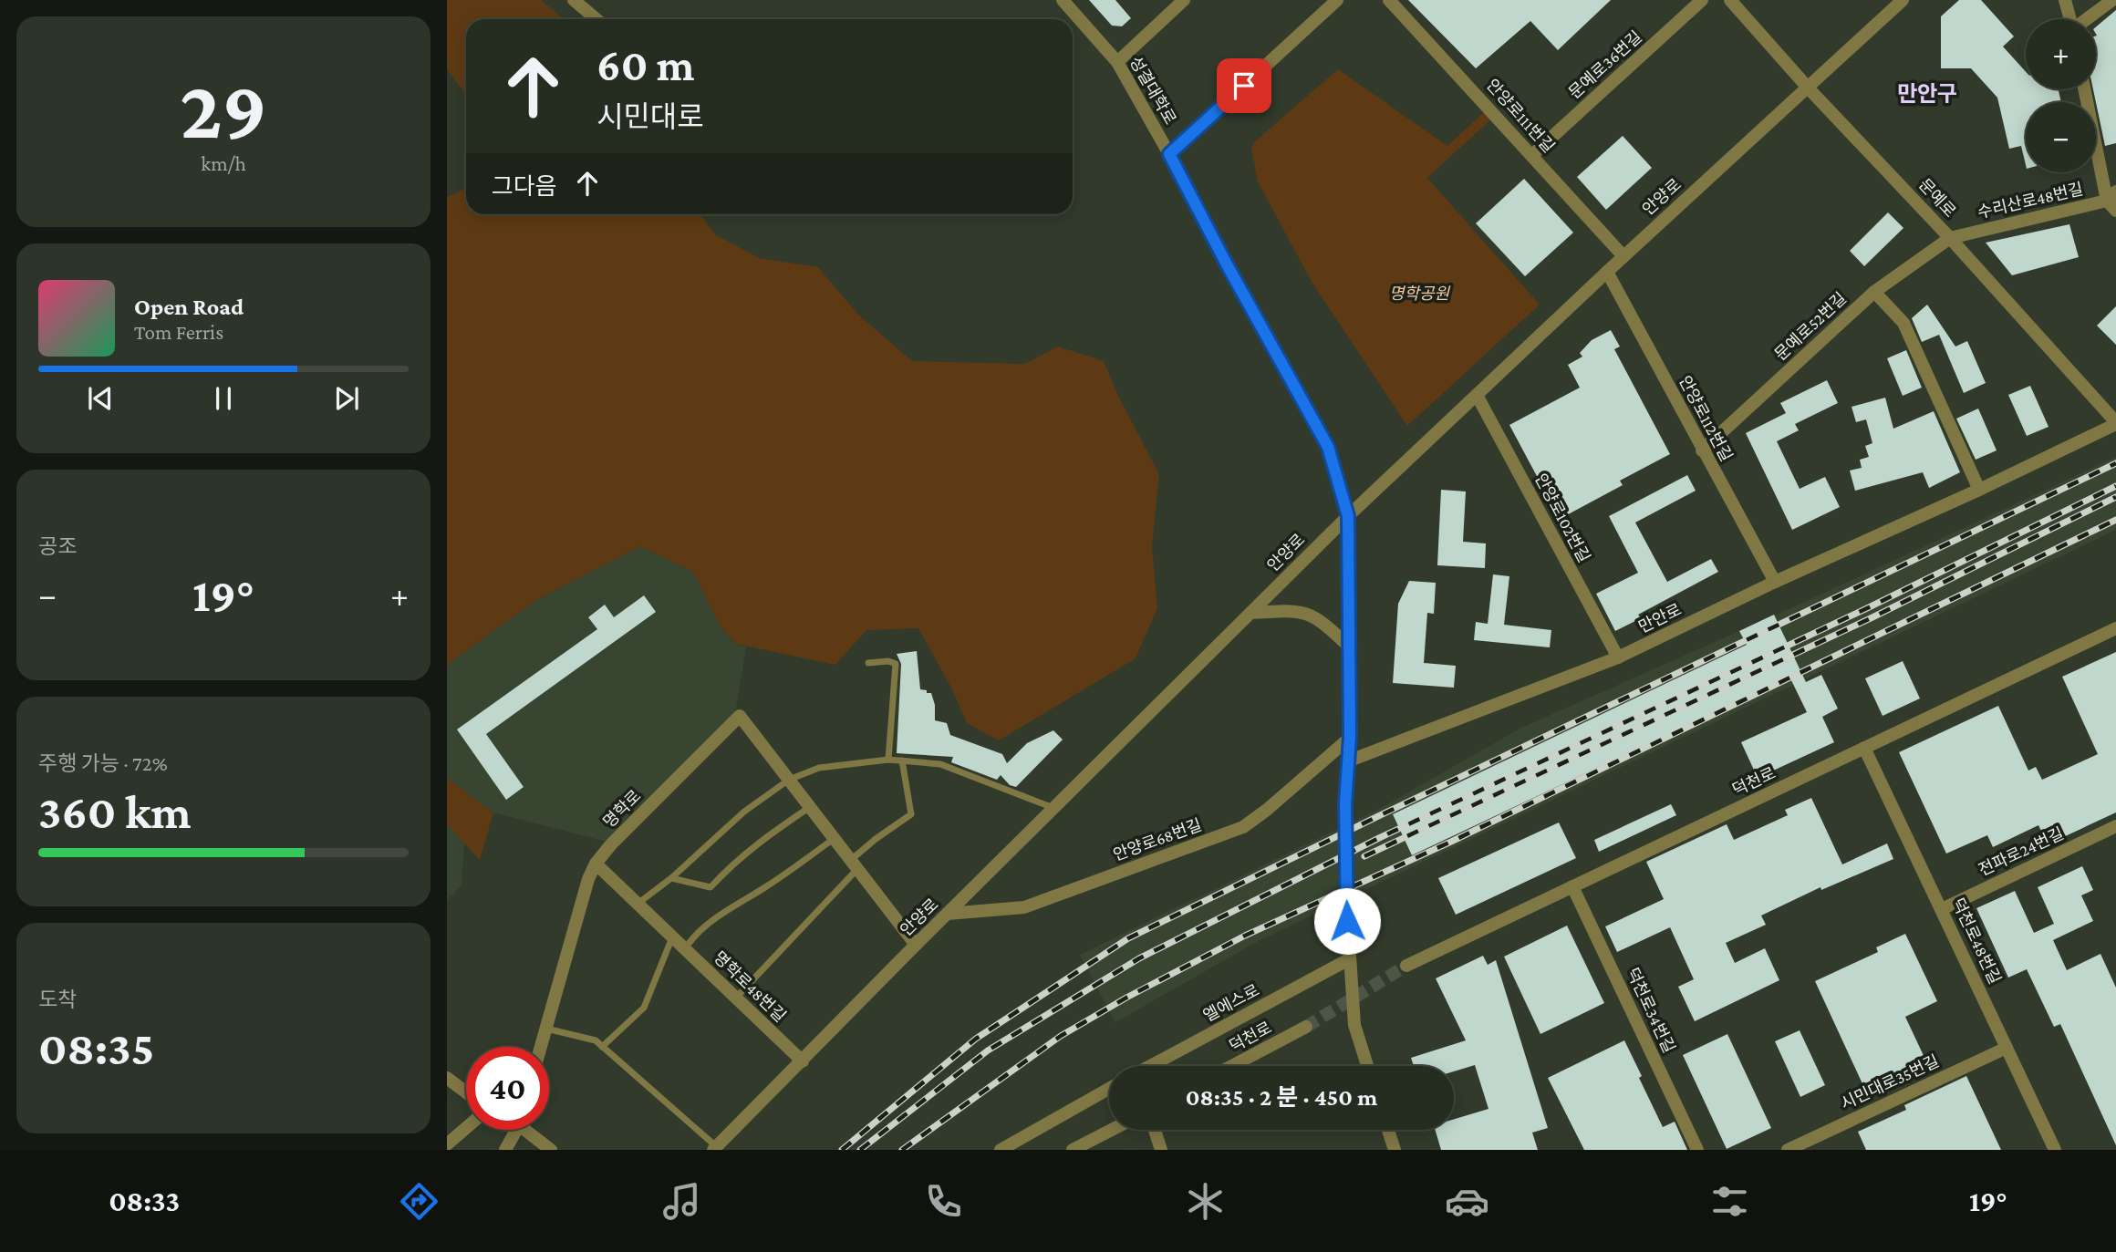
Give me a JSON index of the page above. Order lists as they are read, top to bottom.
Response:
{
  "streets": {
    "street": [
      "문예로36번길",
      "성결대학로",
      "안양로111번길",
      "안양로",
      "문예로",
      "수리산로48번길",
      "문예로52번길",
      "안양로112번길",
      "안양로102번길",
      "만안로",
      "덕천로",
      "명학로",
      "안양로68번길",
      "전파로24번길",
      "덕천로48번길",
      "명학로48번길",
      "엘에스로",
      "덕천로34번길",
      "시민대로35번길"
    ]
  },
  "crossings": [
    ["문예로36번길", "안양로111번길"],
    ["성결대학로", "안양로"],
    ["성결대학로", "만안로"],
    ["성결대학로", "안양로68번길"],
    ["성결대학로", "엘에스로"],
    ["안양로111번길", "안양로"],
    ["안양로", "문예로"],
    ["안양로", "안양로112번길"],
    ["안양로", "안양로102번길"],
    ["안양로", "명학로"],
    ["안양로", "안양로68번길"],
    ["안양로", "명학로48번길"],
    ["문예로", "수리산로48번길"],
    ["문예로", "문예로52번길"],
    ["문예로", "만안로"],
    ["수리산로48번길", "문예로52번길"],
    ["문예로52번길", "안양로112번길"],
    ["안양로112번길", "만안로"],
    ["안양로102번길", "만안로"],
    ["덕천로", "덕천로48번길"],
    ["덕천로", "덕천로34번길"],
    ["명학로", "명학로48번길"],
    ["전파로24번길", "덕천로48번길"],
    ["덕천로48번길", "시민대로35번길"]
  ],
  "districts": ["만안구"],
  "parks": ["명학공원"],
  "page": {
    "tile": [
      ["29", "km/h"],
      "공조",
      ["주행 가능 · 72%", "360 km"],
      ["도착", "08:35"]
    ],
    "map_buttons": ["+", "−"],
    "turn": ["60 m", "시민대로"],
    "then": "그다음",
    "song": ["Open Road", "Tom Ferris"],
    "heat": ["−", "19°", "+"],
    "limit": "40",
    "trip": "08:35 · 2 분 · 450 m",
    "tabs": ["08:33", "19°"]
  }
}
